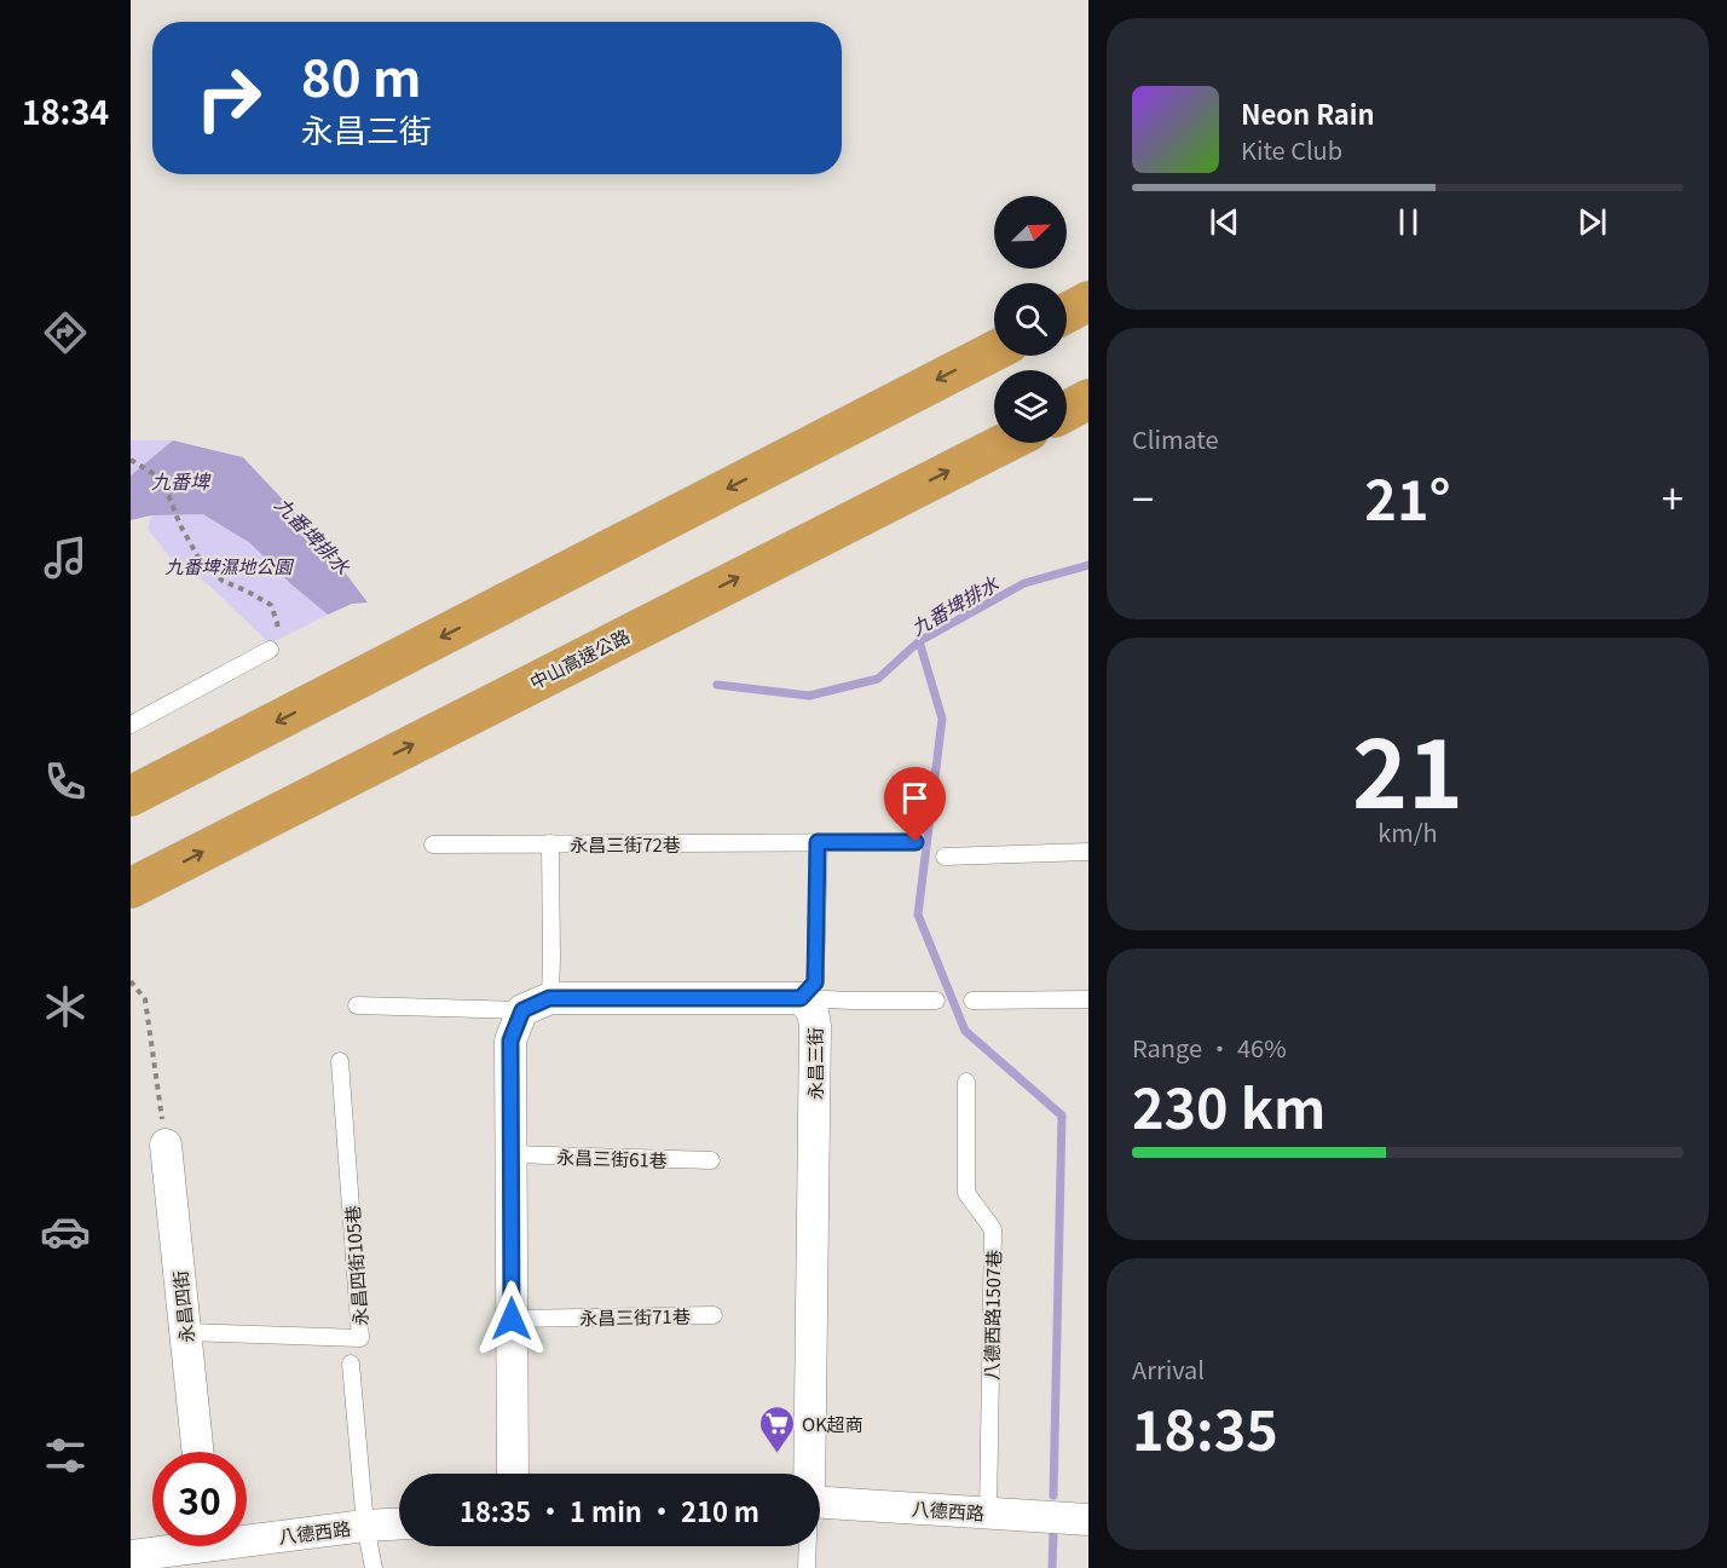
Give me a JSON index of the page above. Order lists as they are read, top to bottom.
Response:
{
  "streets": {
    "highway": ["中山高速公路"],
    "street": ["永昌三街", "永昌四街", "八德西路"],
    "lane": [
      "永昌三街72巷",
      "永昌三街61巷",
      "永昌四街105巷",
      "八德西路1507巷",
      "永昌三街71巷"
    ]
  },
  "crossings": [
    ["永昌四街105巷", "永昌四街"],
    ["八德西路1507巷", "八德西路"]
  ],
  "water": ["九番埤", "九番埤排水"],
  "parks": ["九番埤濕地公園"],
  "places": {
    "supermarket": ["OK超商"]
  },
  "north": "top right",
  "page": {
    "tabs": "18:34",
    "turn": ["80 m", "永昌三街"],
    "song": ["Neon Rain", "Kite Club"],
    "tile": [
      "Climate",
      ["21", "km/h"],
      ["Range · 46%", "230 km"],
      ["Arrival", "18:35"]
    ],
    "heat": ["−", "21°", "+"],
    "limit": "30",
    "trip": "18:35 · 1 min · 210 m"
  }
}
